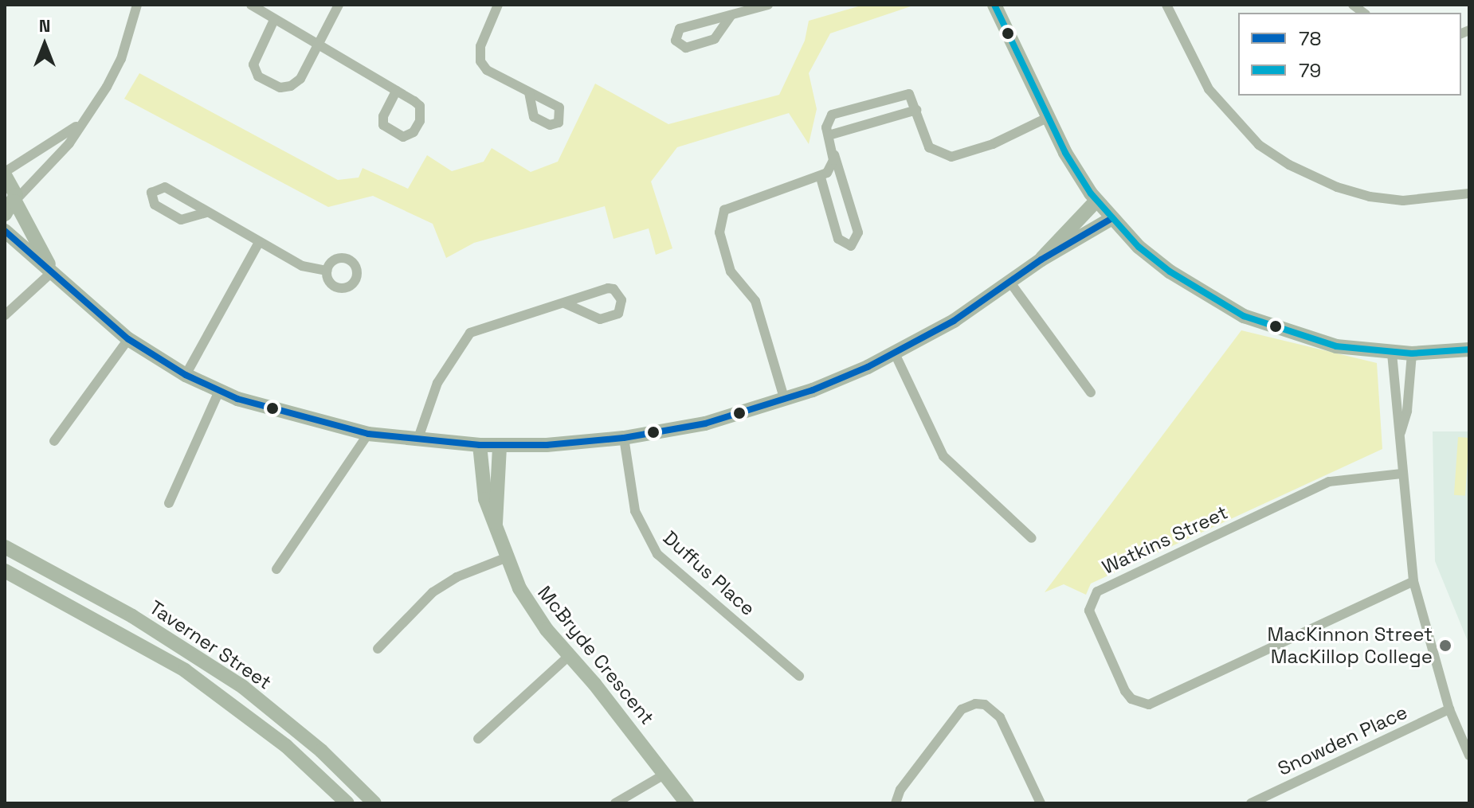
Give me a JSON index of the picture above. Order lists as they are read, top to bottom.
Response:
{
  "streets": {
    "street": [
      "Watkins Street",
      "Duffus Place",
      "Taverner Street",
      "McBryde Crescent",
      "Snowden Place"
    ]
  },
  "places": ["MacKinnon Street MacKillop College"],
  "lines": ["transit line 79", "transit line 78"],
  "legend": ["78", "79"],
  "north": "top"
}
